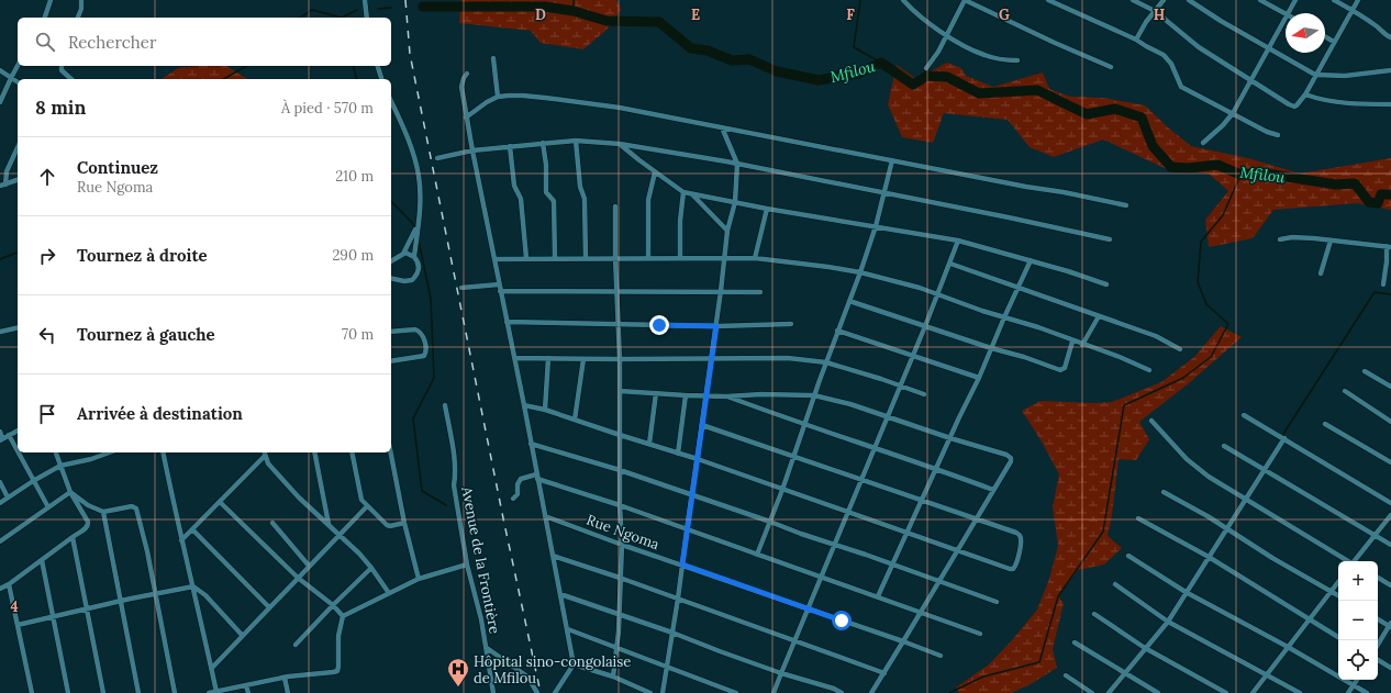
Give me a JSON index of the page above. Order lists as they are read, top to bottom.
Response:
{
  "streets": {
    "street": ["Rue Ngoma", "Avenue de la Frontière"]
  },
  "water": ["Mfilou"],
  "places": {
    "hospital": ["Hôpital sino-congolaise de Mfilou"]
  },
  "north": "left",
  "page": {
    "search": "Rechercher",
    "heading": ["8 min", "À pied · 570 m"],
    "list": [
      ["Continuez", "Rue Ngoma", "210 m"],
      ["Tournez à droite", "290 m"],
      ["Tournez à gauche", "70 m"],
      "Arrivée à destination"
    ],
    "map_buttons": ["+", "−"]
  },
  "grid": {
    "columns": [
      "D",
      "E",
      "F",
      "G",
      "H"
    ],
    "rows": ["4"]
  }
}
